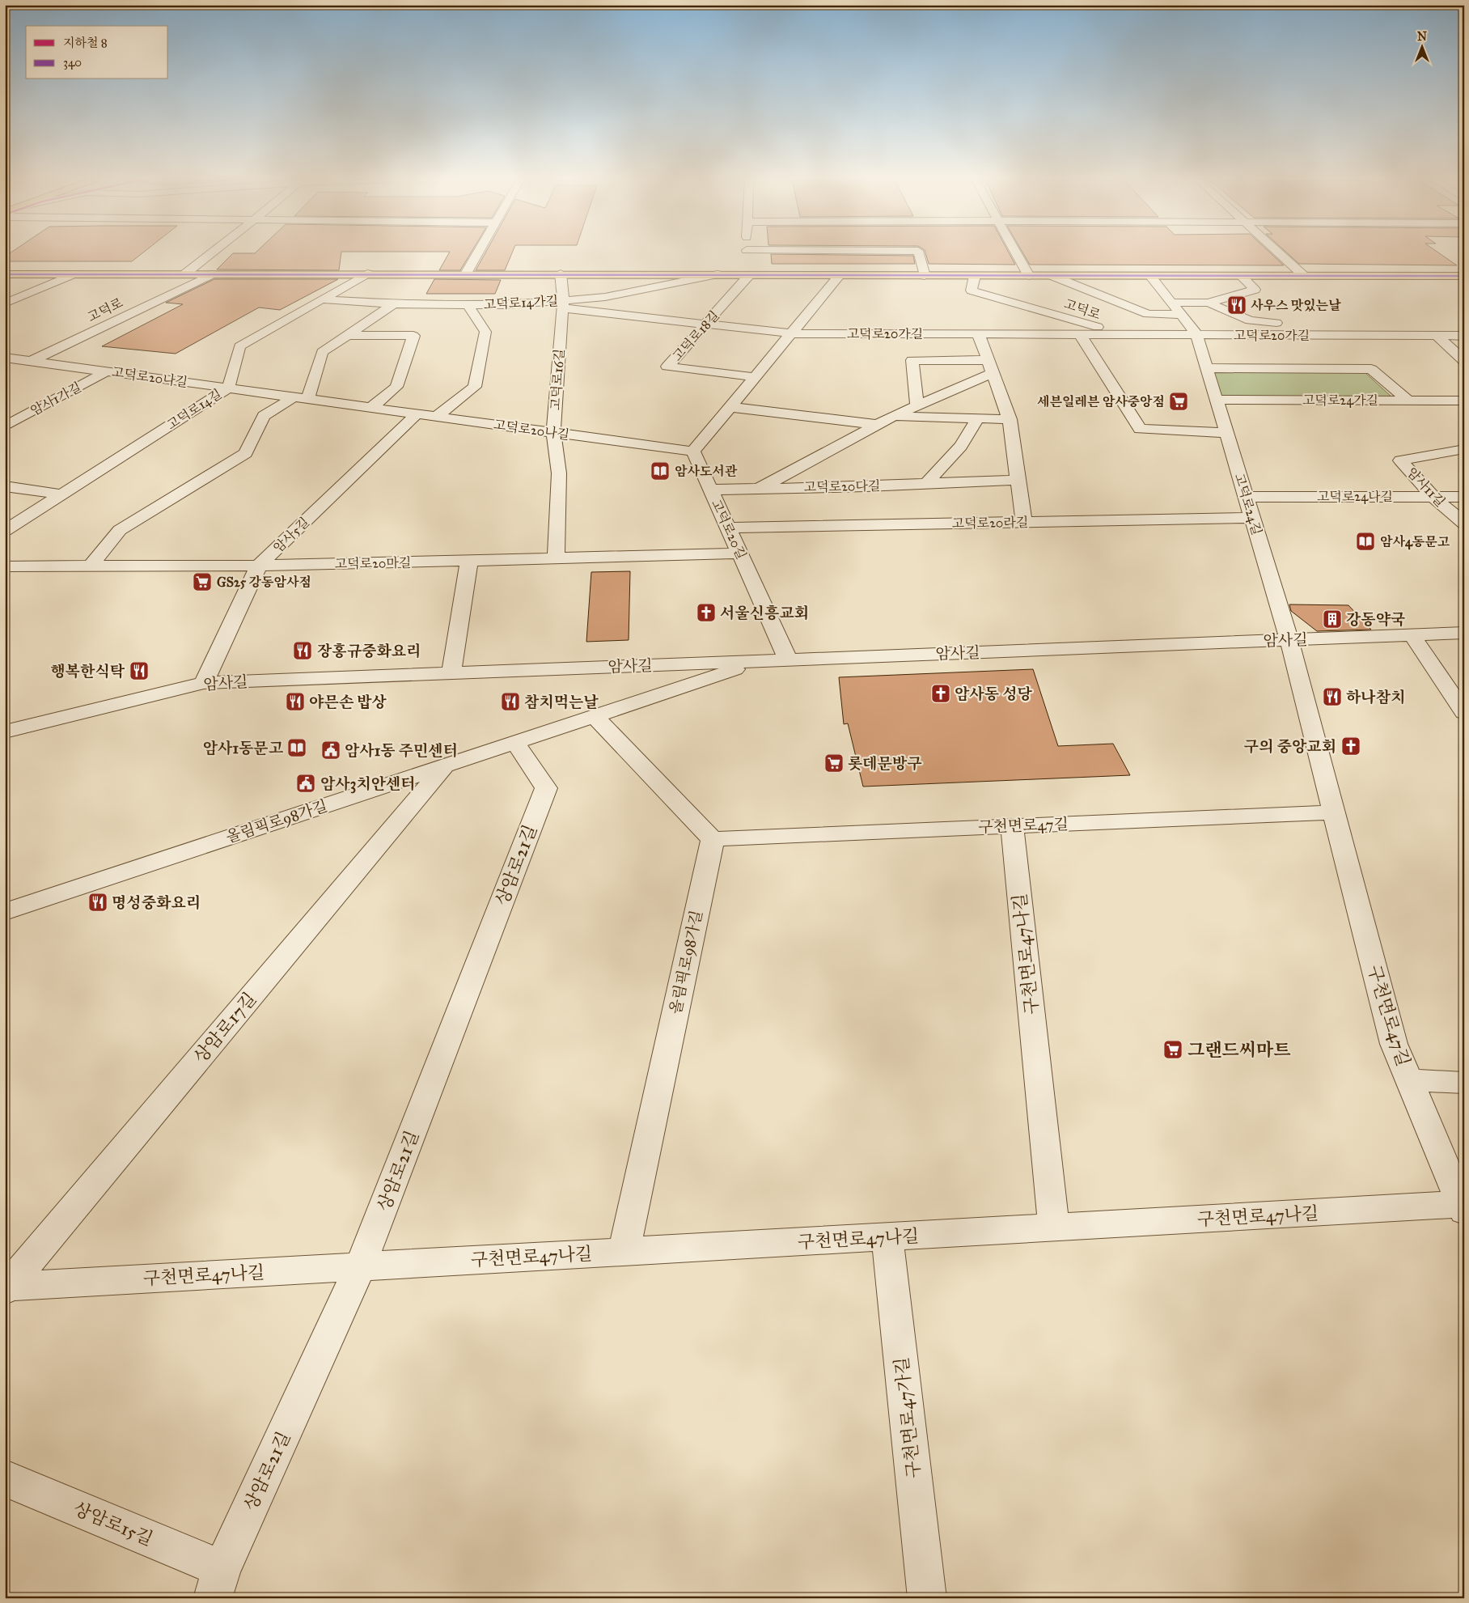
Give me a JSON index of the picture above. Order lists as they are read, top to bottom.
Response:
{
  "streets": {
    "main road": ["고덕로"],
    "street": [
      "고덕로14가길",
      "고덕로20가길",
      "고덕로18길",
      "고덕로20나길",
      "고덕로16길",
      "암사1가길",
      "고덕로24가길",
      "고덕로14길",
      "고덕로20다길",
      "암사11길",
      "고덕로24나길",
      "고덕로24길",
      "고덕로20라길",
      "고덕로20길",
      "암사5길",
      "고덕로20마길",
      "암사길",
      "올림픽로98가길",
      "구천면로47길",
      "상암로21길",
      "구천면로47나길",
      "상암로17길",
      "구천면로47가길",
      "상암로15길"
    ]
  },
  "crossings": [
    ["고덕로14가길", "고덕로"],
    ["고덕로14가길", "고덕로20나길"],
    ["고덕로14가길", "고덕로16길"],
    ["고덕로14가길", "고덕로14길"],
    ["고덕로", "고덕로20가길"],
    ["고덕로", "고덕로18길"],
    ["고덕로", "고덕로20나길"],
    ["고덕로", "고덕로16길"],
    ["고덕로", "고덕로14길"],
    ["고덕로", "고덕로24길"],
    ["고덕로20가길", "고덕로24길"],
    ["고덕로20나길", "고덕로16길"],
    ["고덕로20나길", "암사1가길"],
    ["고덕로20나길", "고덕로14길"],
    ["고덕로20나길", "고덕로20길"],
    ["고덕로20나길", "암사5길"],
    ["고덕로16길", "고덕로20마길"],
    ["고덕로24가길", "고덕로24길"],
    ["고덕로20다길", "고덕로20길"],
    ["암사11길", "고덕로24나길"],
    ["고덕로24나길", "고덕로24길"],
    ["고덕로24길", "고덕로20라길"],
    ["고덕로24길", "암사길"],
    ["고덕로24길", "구천면로47길"],
    ["고덕로20라길", "고덕로20길"],
    ["고덕로20길", "고덕로20마길"],
    ["고덕로20길", "암사길"],
    ["암사5길", "고덕로20마길"],
    ["암사5길", "암사길"],
    ["암사길", "올림픽로98가길"],
    ["암사길", "구천면로47길"],
    ["올림픽로98가길", "구천면로47길"],
    ["올림픽로98가길", "상암로21길"],
    ["올림픽로98가길", "구천면로47나길"],
    ["올림픽로98가길", "상암로17길"],
    ["구천면로47길", "구천면로47나길"],
    ["상암로21길", "구천면로47나길"],
    ["상암로21길", "상암로15길"],
    ["구천면로47나길", "상암로17길"],
    ["구천면로47나길", "구천면로47가길"]
  ],
  "places": {
    "restaurant": [
      "사우스 맛있는날",
      "장홍규중화요리",
      "행복한식탁",
      "하나참치",
      "야믄손 밥상",
      "참치먹는날",
      "명성중화요리"
    ],
    "supermarket": [
      "세븐일레븐 암사중앙점",
      "GS25 강동암사점",
      "롯데문방구",
      "그랜드씨마트"
    ],
    "library": ["암사도서관", "암사4동문고", "암사1동문고"],
    "church": ["서울신흥교회", "암사동 성당", "구의 중앙교회"],
    "building": ["강동약국"],
    "public building": ["암사1동 주민센터", "암사3치안센터"]
  },
  "lines": ["transit line 340"],
  "legend": ["지하철 8", "340"],
  "north": "top"
}
